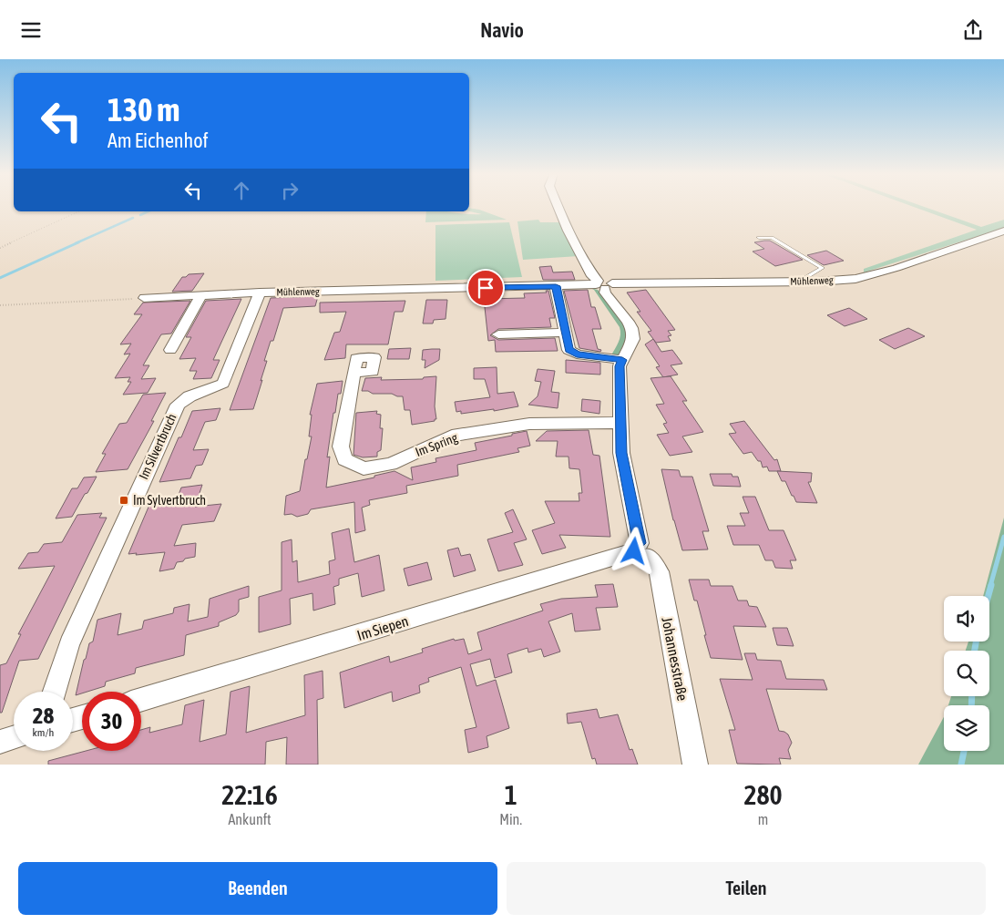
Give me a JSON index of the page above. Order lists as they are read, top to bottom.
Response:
{
  "streets": {
    "street": [
      "Mühlenweg",
      "Im Spring",
      "Im Silvertbruch",
      "Im Siepen",
      "Johannesstraße"
    ]
  },
  "crossings": [
    ["Mühlenweg", "Im Silvertbruch"],
    ["Mühlenweg", "Johannesstraße"],
    ["Im Spring", "Johannesstraße"],
    ["Im Siepen", "Johannesstraße"]
  ],
  "places": {
    "transit": ["Im Sylvertbruch"]
  },
  "page": {
    "header": "Navio",
    "turn": ["130 m", "Am Eichenhof"],
    "speed": "28 km/h",
    "limit": "30",
    "eta": [
      "22:16",
      "Ankunft",
      "1",
      "Min.",
      "280",
      "m"
    ],
    "buttons": ["Beenden", "Teilen"]
  }
}
